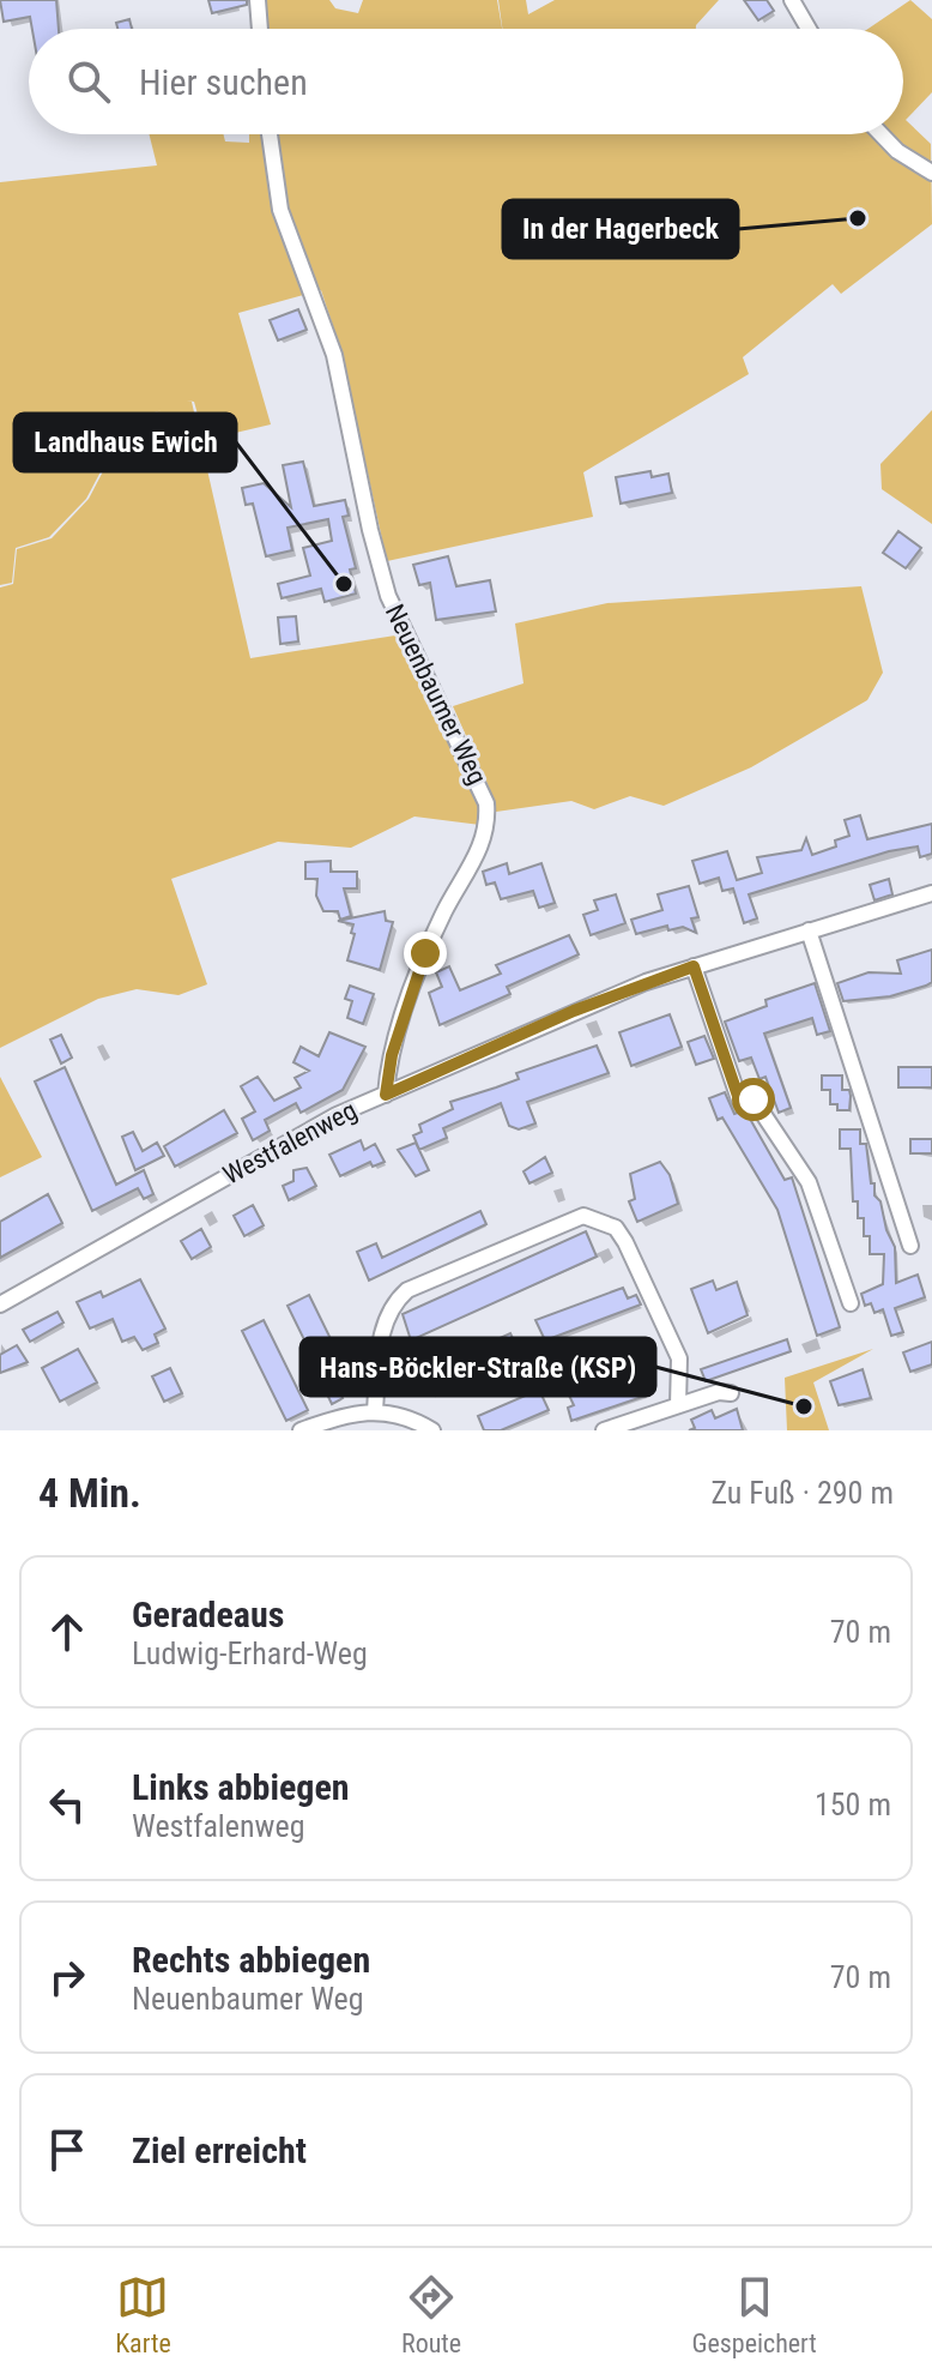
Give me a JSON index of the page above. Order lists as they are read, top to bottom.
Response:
{
  "streets": {
    "street": ["Neuenbaumer Weg", "Westfalenweg"]
  },
  "crossings": [
    ["Neuenbaumer Weg", "Westfalenweg"]
  ],
  "places": ["In der Hagerbeck", "Landhaus Ewich", "Hans-Böckler-Straße (KSP)"],
  "page": {
    "search": "Hier suchen",
    "heading": ["4 Min.", "Zu Fuß · 290 m"],
    "list": [
      ["Geradeaus", "Ludwig-Erhard-Weg", "70 m"],
      ["Links abbiegen", "Westfalenweg", "150 m"],
      ["Rechts abbiegen", "Neuenbaumer Weg", "70 m"],
      "Ziel erreicht"
    ],
    "nav": ["Karte", "Route", "Gespeichert"]
  }
}
